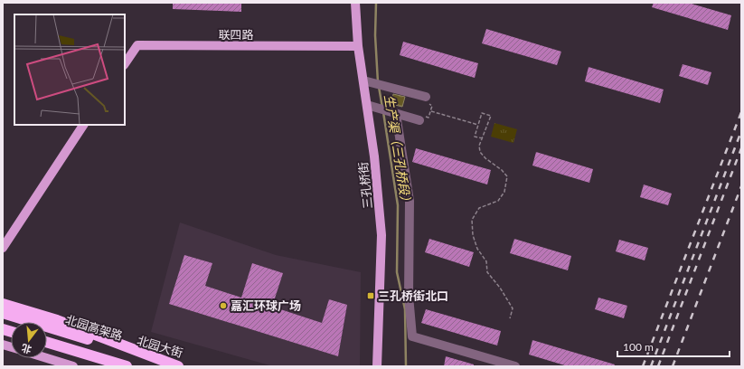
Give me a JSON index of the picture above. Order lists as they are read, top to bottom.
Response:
{
  "streets": {
    "highway": ["北园高架路"],
    "main road": ["联四路", "三孔桥街", "北园大街"]
  },
  "crossings": [
    ["联四路", "三孔桥街"],
    ["北园高架路", "北园大街"]
  ],
  "water": ["生产渠（三孔桥段）"],
  "places": {
    "transit": ["三孔桥街北口"],
    "other": ["嘉汇环球广场"]
  },
  "scale_bar": "100 m",
  "north": "bottom"
}
